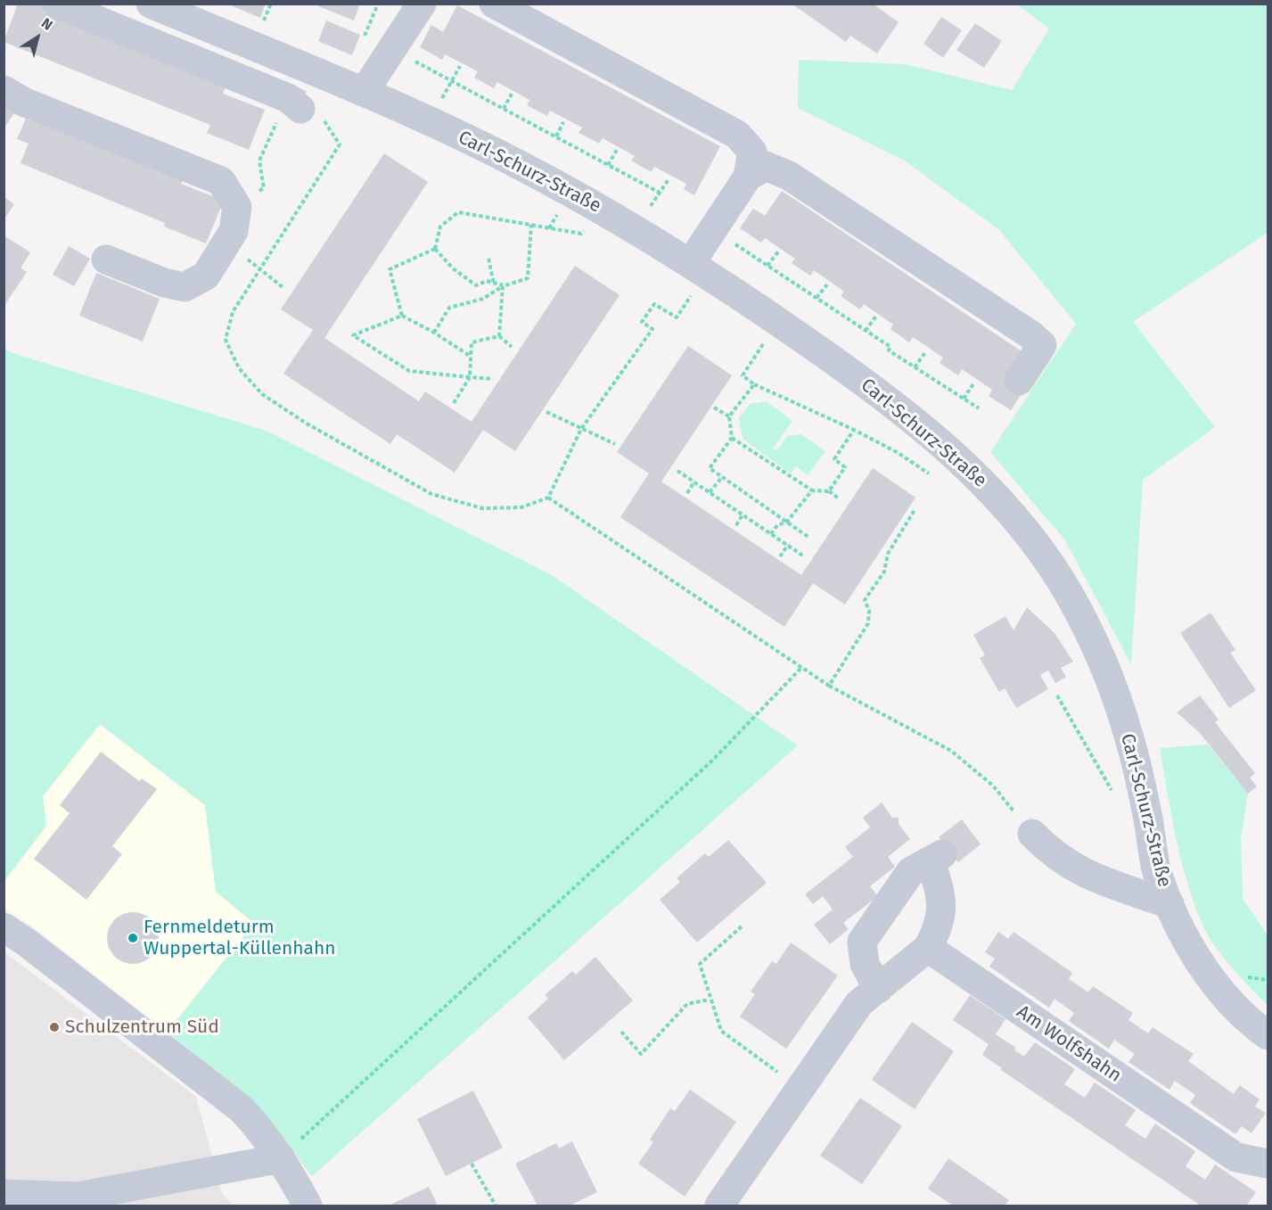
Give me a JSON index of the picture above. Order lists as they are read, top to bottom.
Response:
{
  "streets": {
    "street": ["Carl-Schurz-Straße", "Am Wolfshahn"]
  },
  "places": ["Fernmeldeturm Wuppertal-Küllenhahn", "Schulzentrum Süd"],
  "north": "top right"
}
